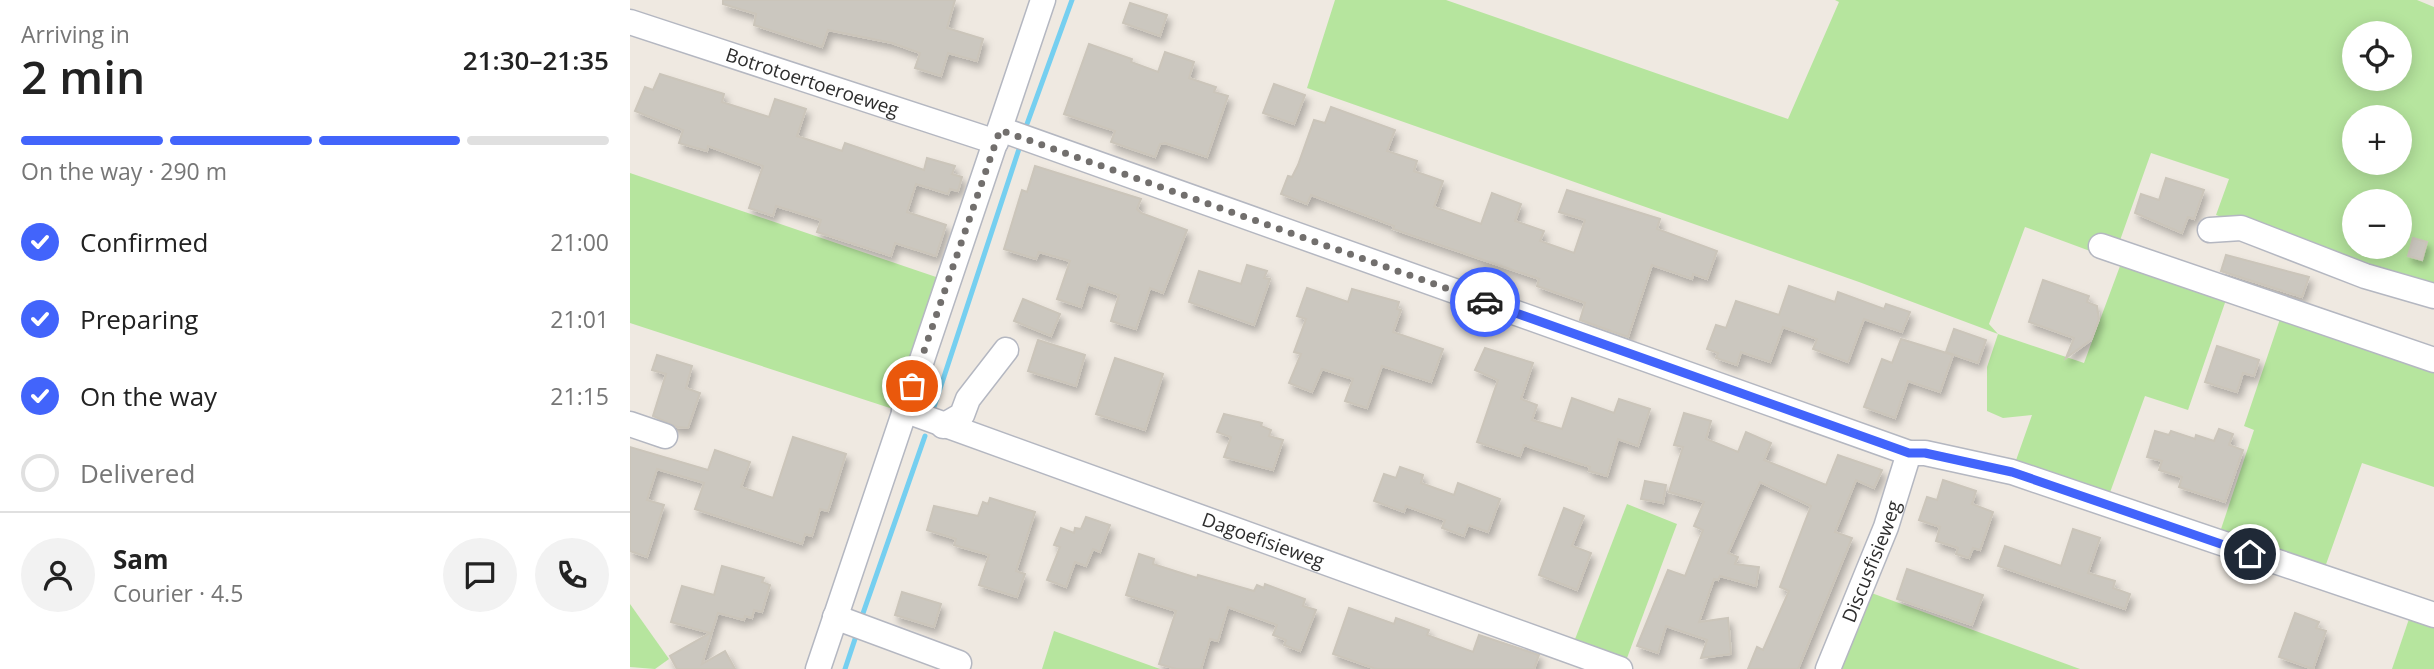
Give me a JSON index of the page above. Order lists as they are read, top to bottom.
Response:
{
  "streets": {
    "street": ["Botrotoertoeroeweg", "Dagoefisieweg", "Discusfisieweg"]
  },
  "crossings": [
    ["Botrotoertoeroeweg", "Discusfisieweg"]
  ],
  "page": {
    "heading": ["2 min", "Arriving in", "21:30–21:35"],
    "panel": ["Sam", "Courier · 4.5"],
    "map_buttons": ["+", "−"],
    "bar": "On the way · 290 m",
    "list": [
      ["Confirmed", "21:00"],
      ["Preparing", "21:01"],
      ["On the way", "21:15"],
      "Delivered"
    ]
  }
}
